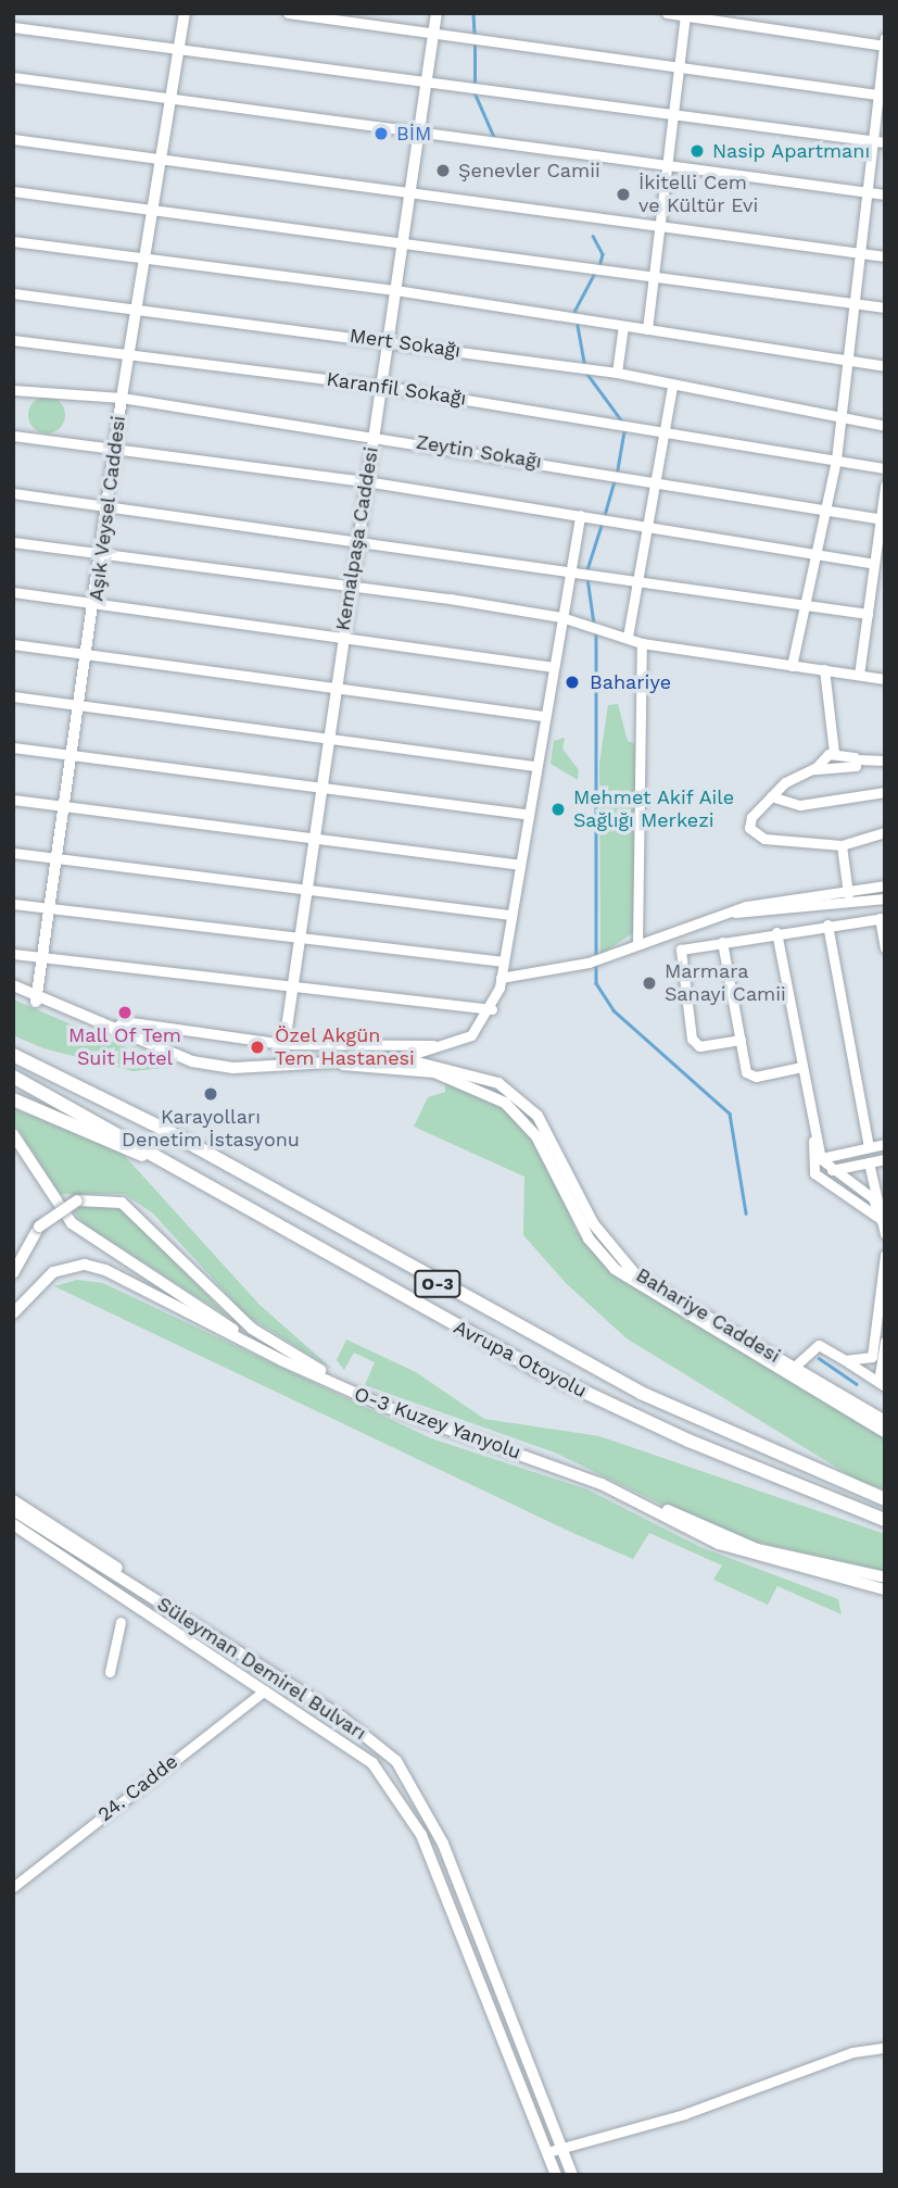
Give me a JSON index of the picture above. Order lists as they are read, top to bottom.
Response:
{
  "streets": {
    "highway": ["O-3", "Avrupa Otoyolu"],
    "main road": [
      "Aşık Veysel Caddesi",
      "Kemalpaşa Caddesi",
      "Bahariye Caddesi",
      "O-3 Kuzey Yanyolu",
      "Süleyman Demirel Bulvarı"
    ],
    "street": [
      "Mert Sokağı",
      "Karanfil Sokağı",
      "Zeytin Sokağı",
      "24. Cadde"
    ]
  },
  "crossings": [
    ["Mert Sokağı", "Aşık Veysel Caddesi"],
    ["Mert Sokağı", "Kemalpaşa Caddesi"],
    ["Karanfil Sokağı", "Aşık Veysel Caddesi"],
    ["Karanfil Sokağı", "Kemalpaşa Caddesi"],
    ["Zeytin Sokağı", "Aşık Veysel Caddesi"],
    ["Zeytin Sokağı", "Kemalpaşa Caddesi"],
    ["Aşık Veysel Caddesi", "Bahariye Caddesi"],
    ["Kemalpaşa Caddesi", "Bahariye Caddesi"],
    ["Süleyman Demirel Bulvarı", "24. Cadde"]
  ],
  "places": [
    "BİM",
    "Nasip Apartmanı",
    "Şenevler Camii",
    "İkitelli Cem ve Kültür Evi",
    "Bahariye",
    "Mehmet Akif Aile Sağlığı Merkezi",
    "Marmara Sanayi Camii",
    "Mall Of Tem Suit Hotel",
    "Özel Akgün Tem Hastanesi",
    "Karayolları Denetim İstasyonu"
  ]
}
